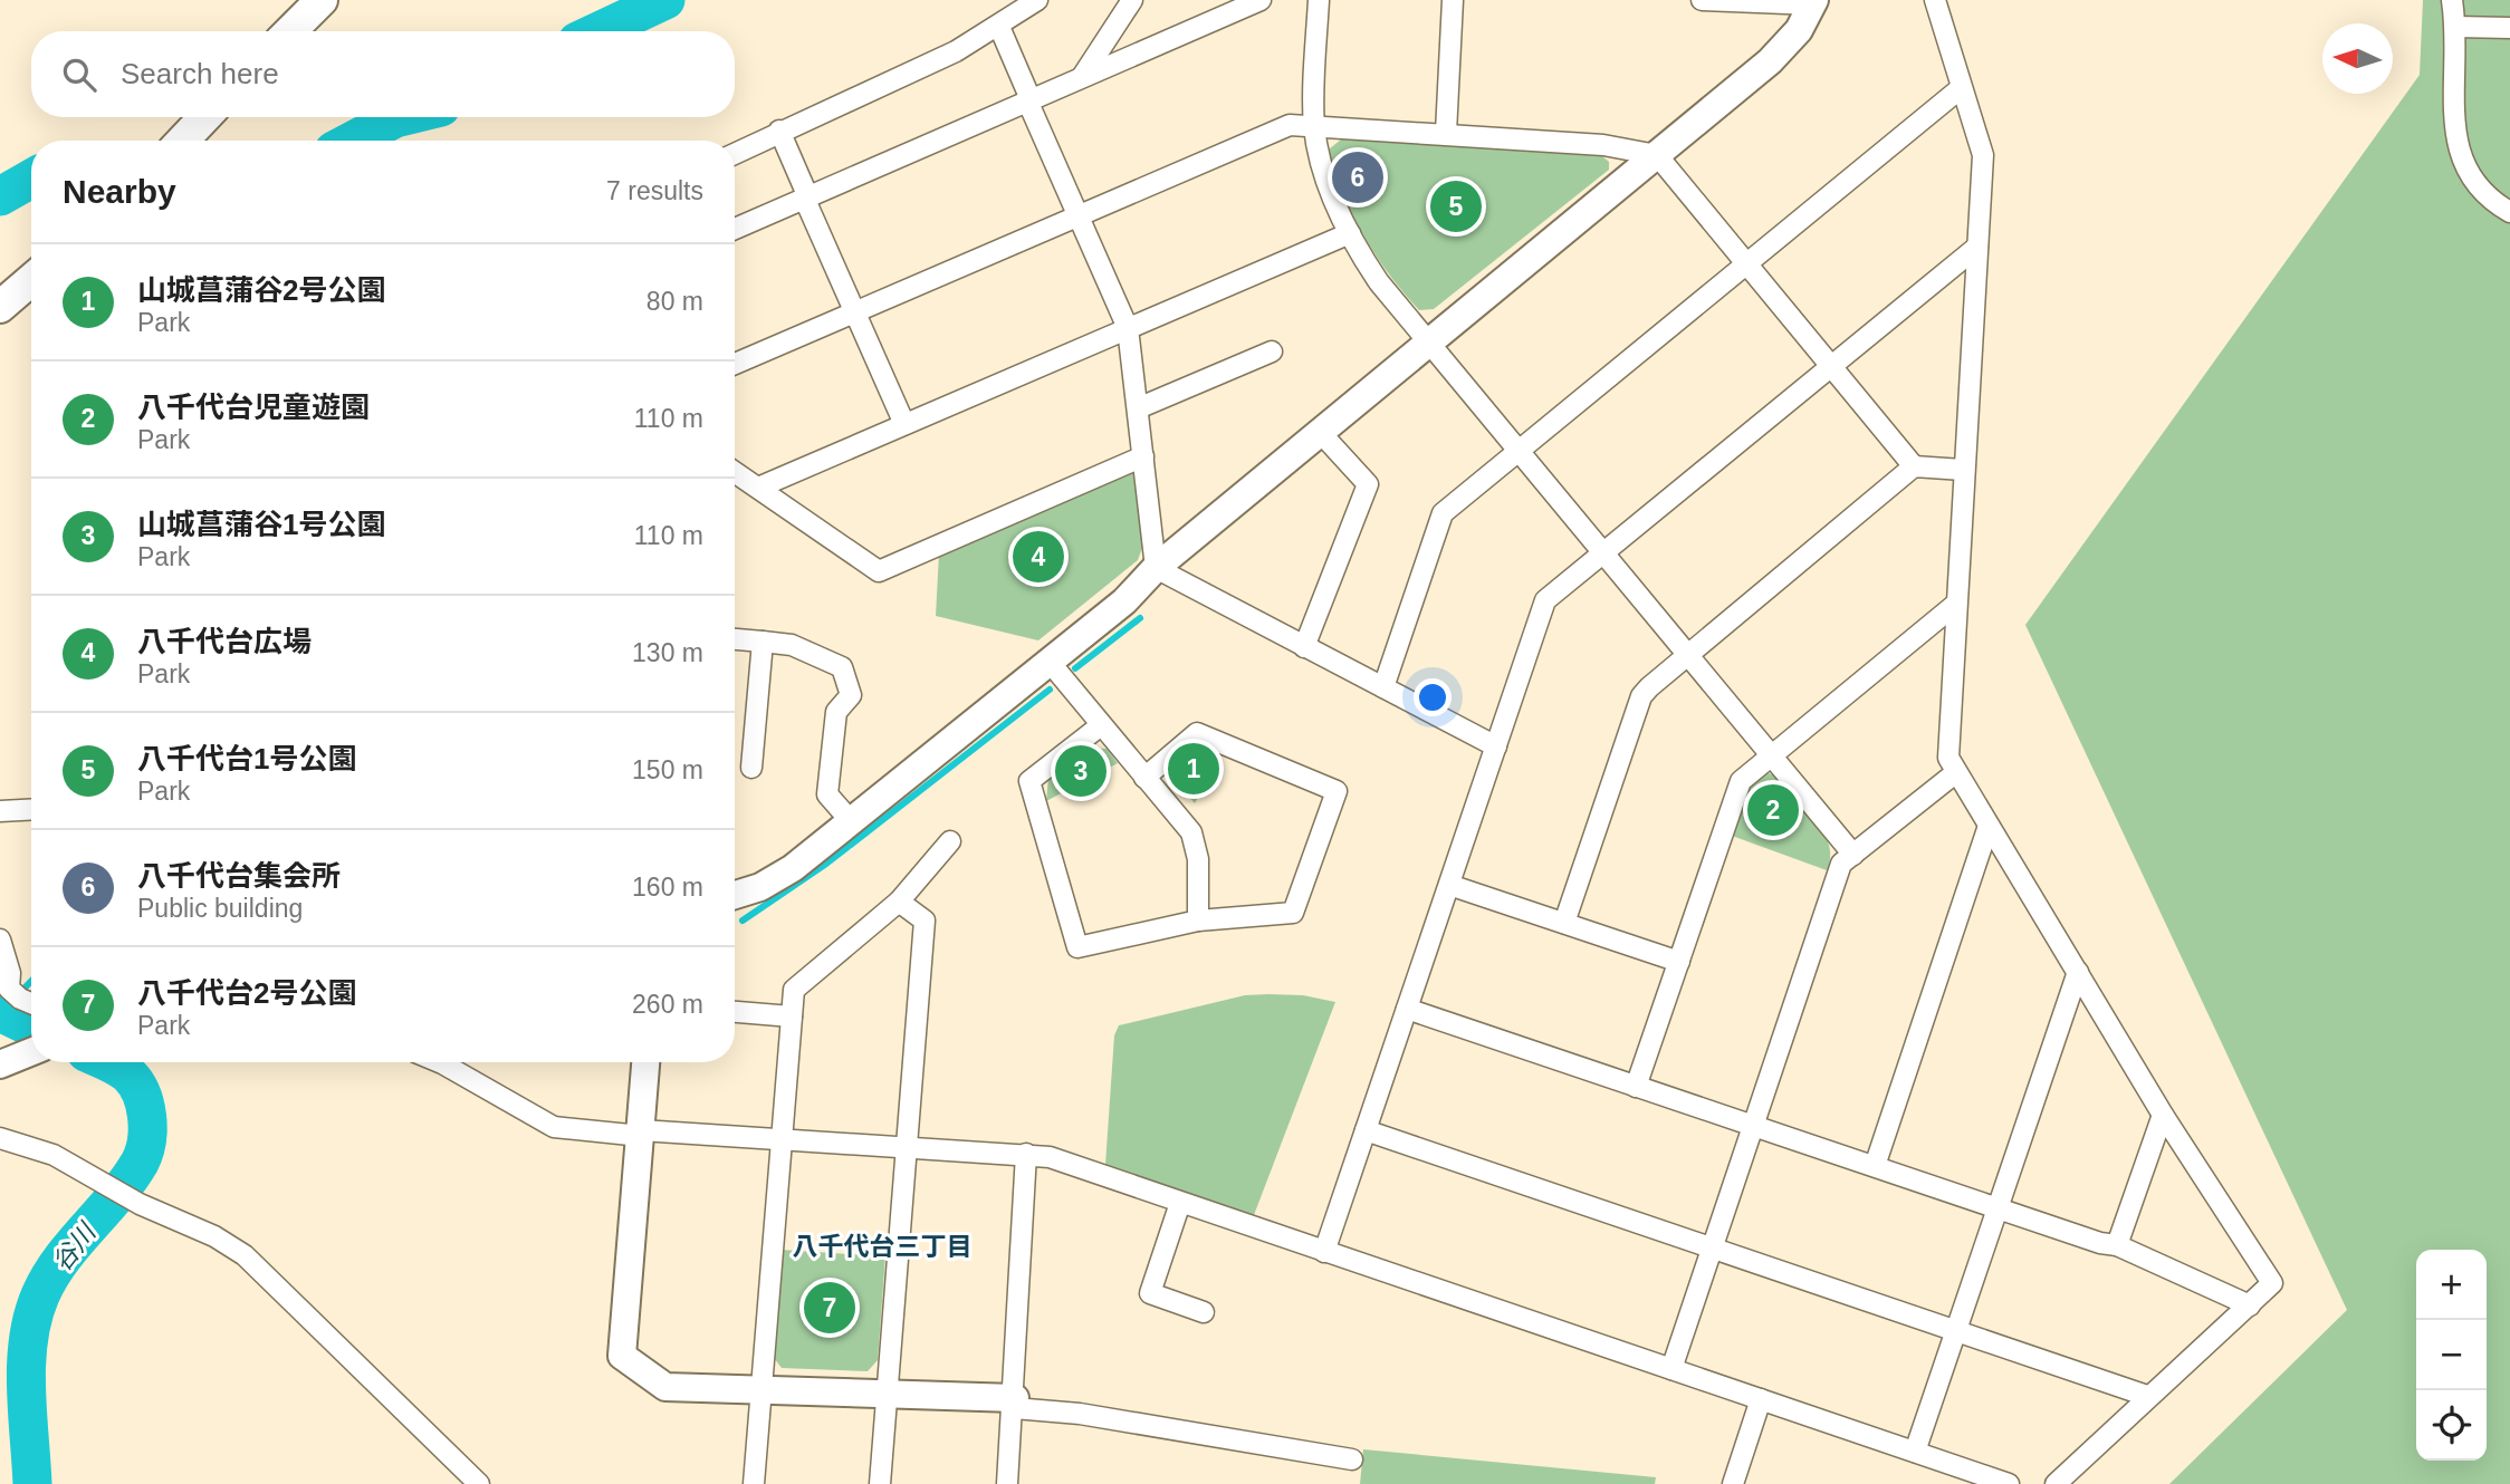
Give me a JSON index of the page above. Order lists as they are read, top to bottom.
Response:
{
  "districts": ["八千代台三丁目"],
  "water": ["谷川"],
  "north": "left",
  "page": {
    "search": "Search here",
    "heading": ["Nearby", "7 results"],
    "pins": [
      "6",
      "5",
      "4",
      "1",
      "3",
      "2",
      "7"
    ],
    "list": [
      {
        "mark": "1",
        "name": "山城菖蒲谷2号公園",
        "note": "Park",
        "value": "80 m"
      },
      {
        "mark": "2",
        "name": "八千代台児童遊園",
        "note": "Park",
        "value": "110 m"
      },
      {
        "mark": "3",
        "name": "山城菖蒲谷1号公園",
        "note": "Park",
        "value": "110 m"
      },
      {
        "mark": "4",
        "name": "八千代台広場",
        "note": "Park",
        "value": "130 m"
      },
      {
        "mark": "5",
        "name": "八千代台1号公園",
        "note": "Park",
        "value": "150 m"
      },
      {
        "mark": "6",
        "name": "八千代台集会所",
        "note": "Public building",
        "value": "160 m"
      },
      {
        "mark": "7",
        "name": "八千代台2号公園",
        "note": "Park",
        "value": "260 m"
      }
    ],
    "map_buttons": ["+", "−"]
  }
}
